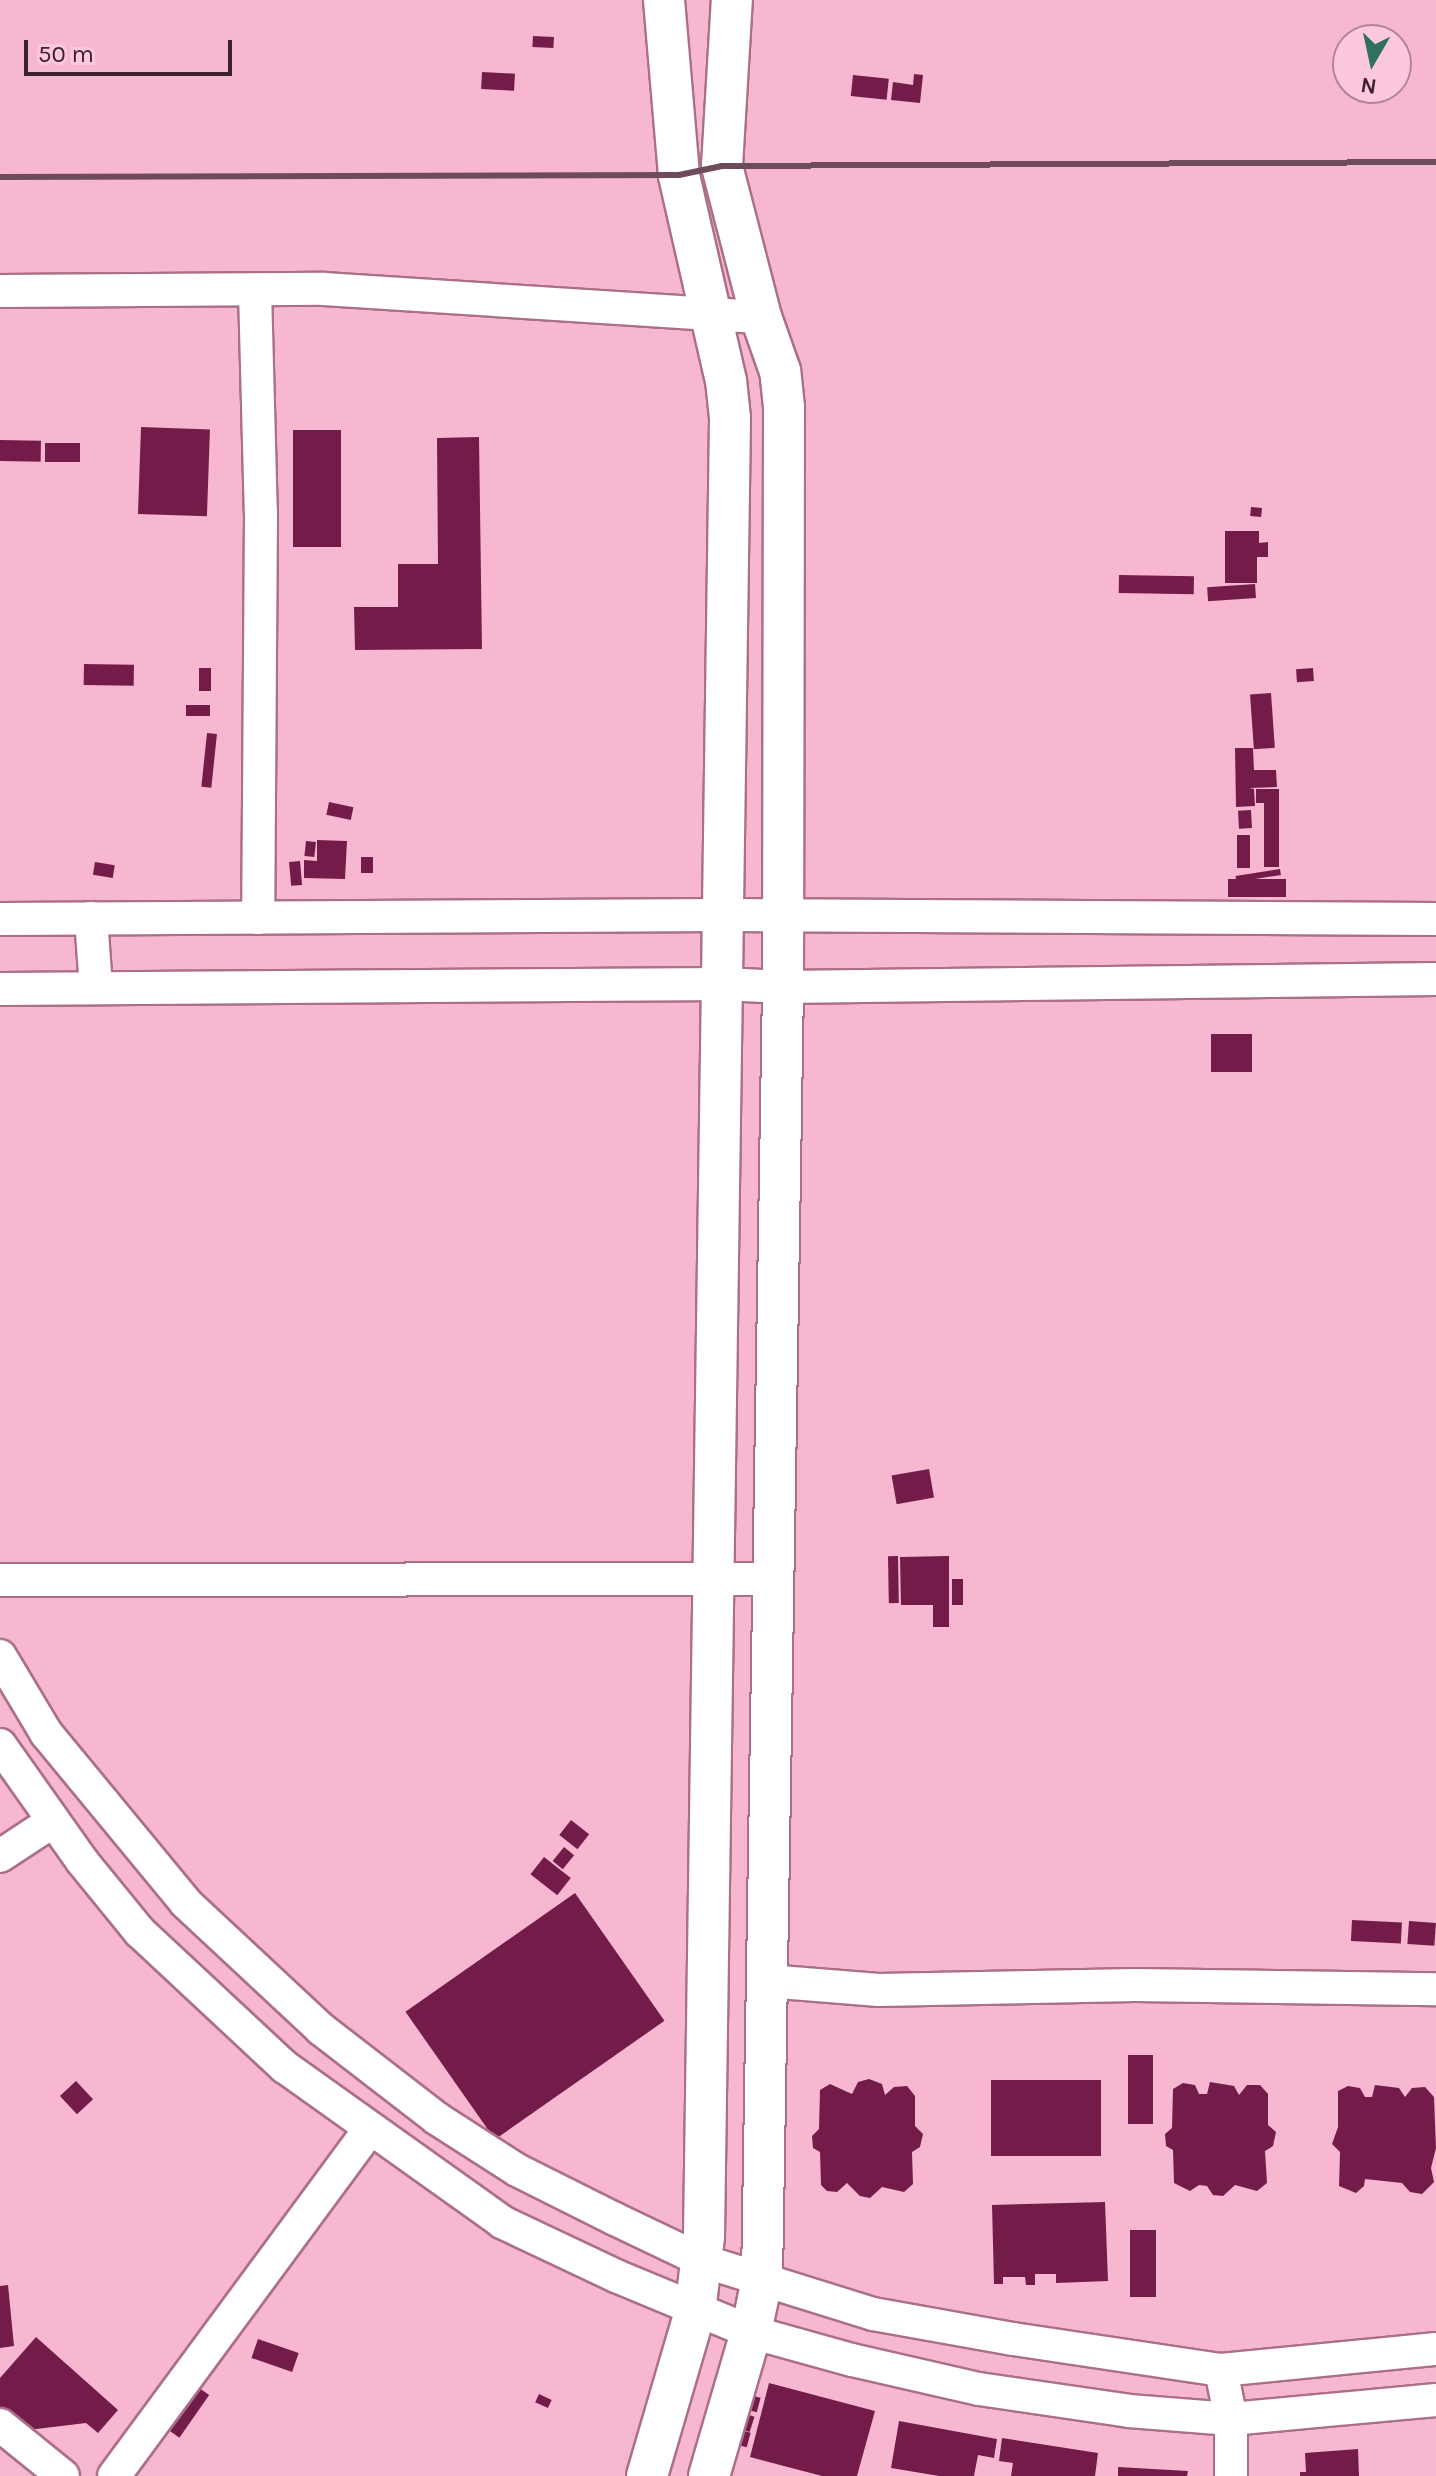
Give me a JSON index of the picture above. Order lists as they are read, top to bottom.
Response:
{
  "scale_bar": "50 m",
  "north": "bottom"
}
